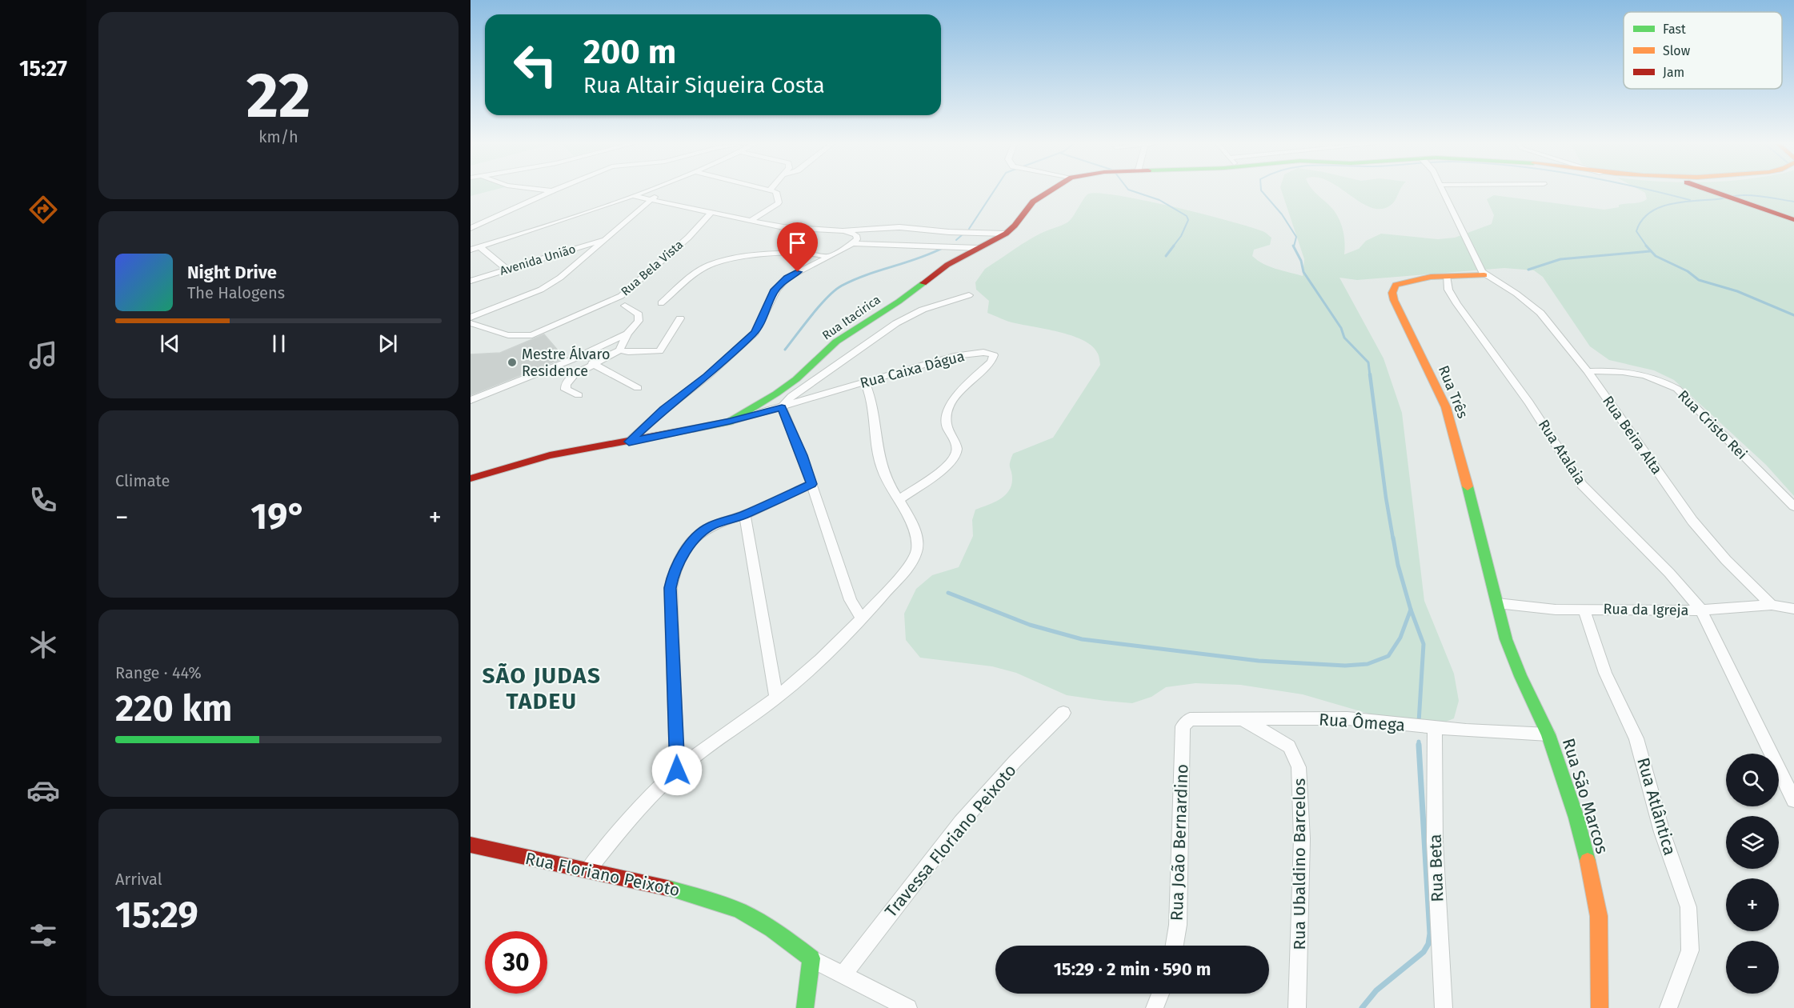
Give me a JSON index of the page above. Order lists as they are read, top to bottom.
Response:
{
  "streets": {
    "street": [
      "Avenida União",
      "Rua Bela Vista",
      "Rua Itacirica",
      "Rua Caixa Dágua",
      "Rua Três",
      "Rua Cristo Rei",
      "Rua Beira Alta",
      "Rua Atalaia",
      "Rua da Igreja",
      "Rua Ômega",
      "Rua São Marcos",
      "Rua Atlântica",
      "Travessa Floriano Peixoto",
      "Rua João Bernardino",
      "Rua Ubaldino Barcelos",
      "Rua Beta",
      "Rua Floriano Peixoto"
    ]
  },
  "crossings": [
    ["Rua Itacirica", "Rua Caixa Dágua"],
    ["Rua Três", "Rua Beira Alta"],
    ["Rua Três", "Rua Atalaia"],
    ["Rua Três", "Rua da Igreja"],
    ["Rua Três", "Rua São Marcos"],
    ["Rua Cristo Rei", "Rua Beira Alta"],
    ["Rua Beira Alta", "Rua da Igreja"],
    ["Rua Atalaia", "Rua da Igreja"],
    ["Rua da Igreja", "Rua São Marcos"],
    ["Rua da Igreja", "Rua Atlântica"],
    ["Rua Ômega", "Rua São Marcos"],
    ["Rua Ômega", "Rua João Bernardino"],
    ["Rua Ômega", "Rua Ubaldino Barcelos"],
    ["Rua Ômega", "Rua Beta"],
    ["Travessa Floriano Peixoto", "Rua Floriano Peixoto"]
  ],
  "districts": ["SÃO JUDAS TADEU"],
  "places": ["Mestre Álvaro Residence"],
  "legend": ["Fast", "Slow", "Jam"],
  "page": {
    "tabs": "15:27",
    "tile": [
      ["22", "km/h"],
      "Climate",
      ["Range · 44%", "220 km"],
      ["Arrival", "15:29"]
    ],
    "turn": ["200 m", "Rua Altair Siqueira Costa"],
    "song": ["Night Drive", "The Halogens"],
    "heat": ["−", "19°", "+"],
    "map_buttons": ["+", "−"],
    "limit": "30",
    "trip": "15:29 · 2 min · 590 m"
  }
}
